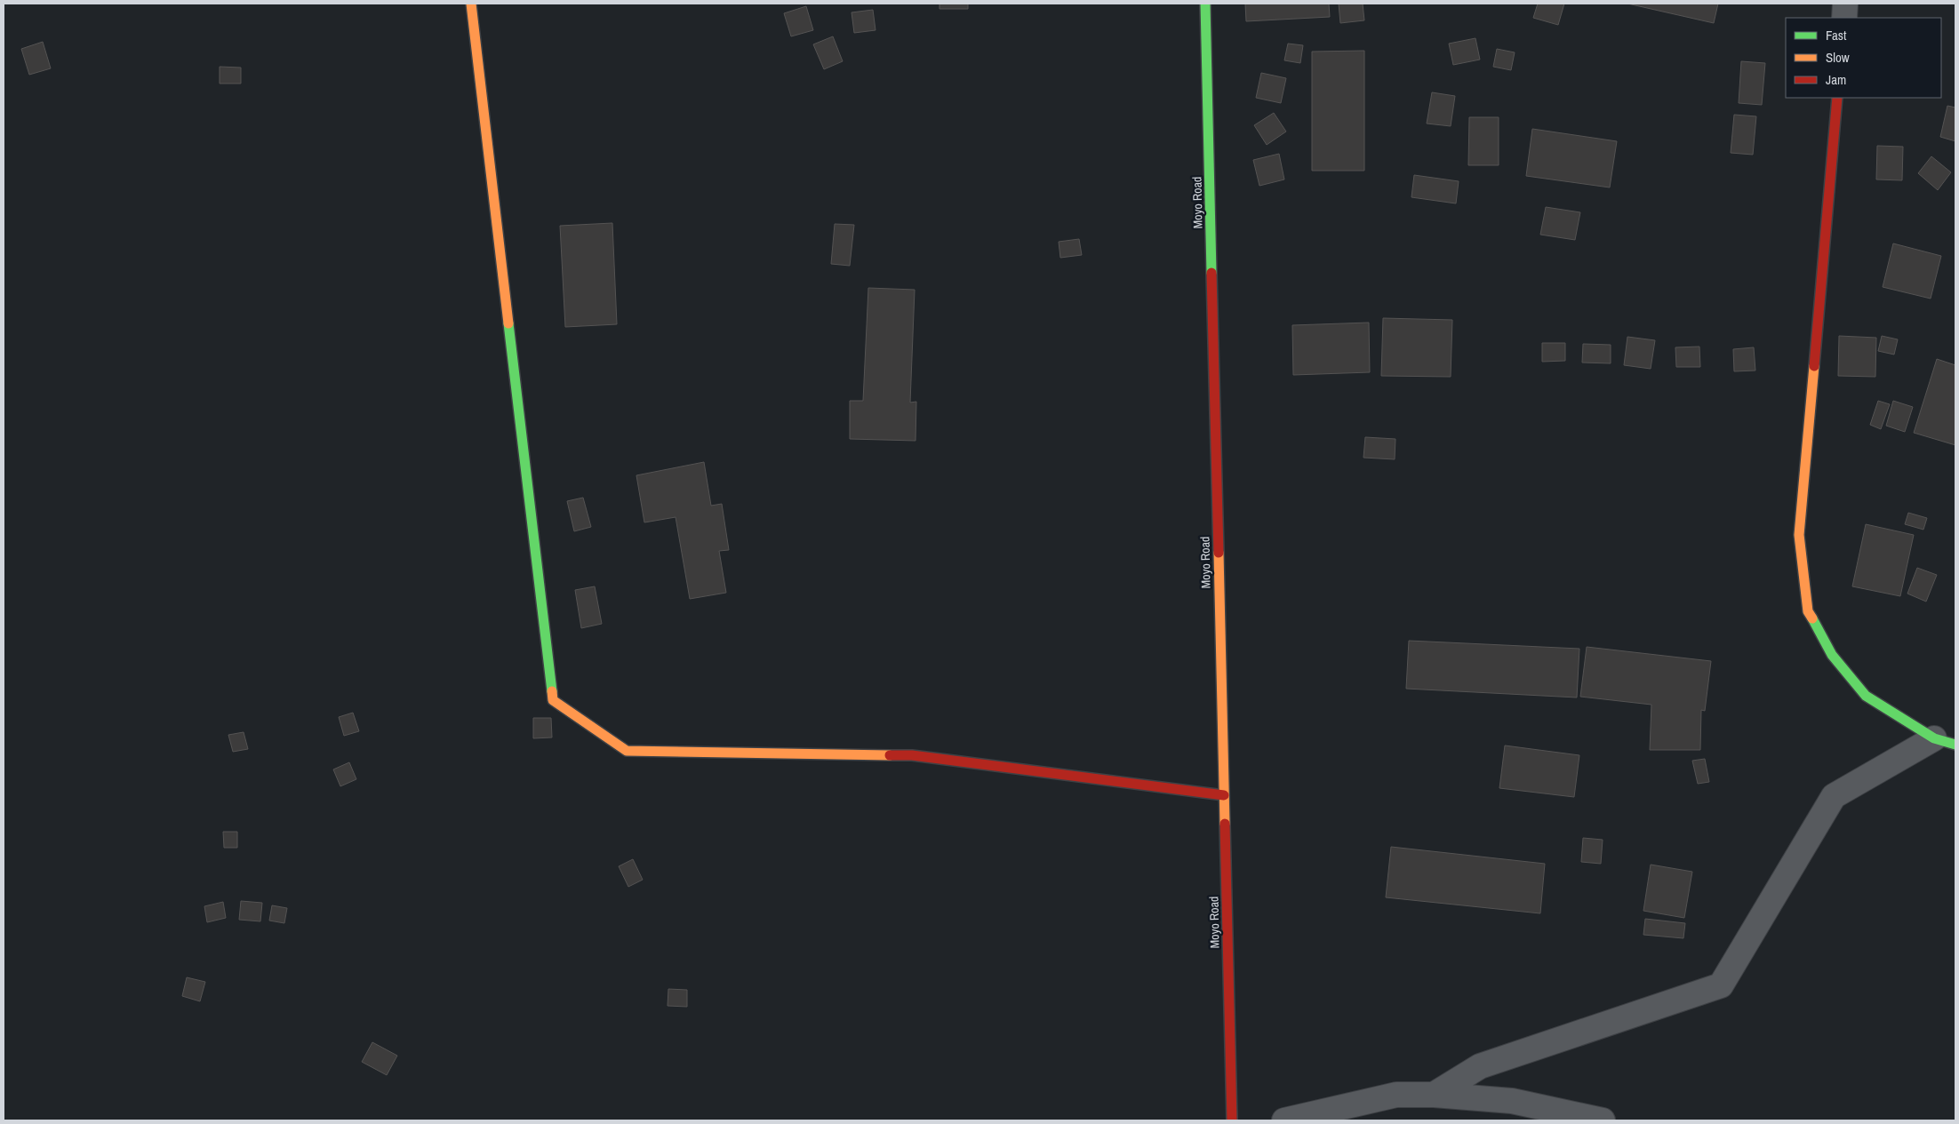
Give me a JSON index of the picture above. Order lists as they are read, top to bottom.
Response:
{
  "streets": {
    "street": ["Moyo Road"]
  },
  "legend": ["Fast", "Slow", "Jam"]
}
